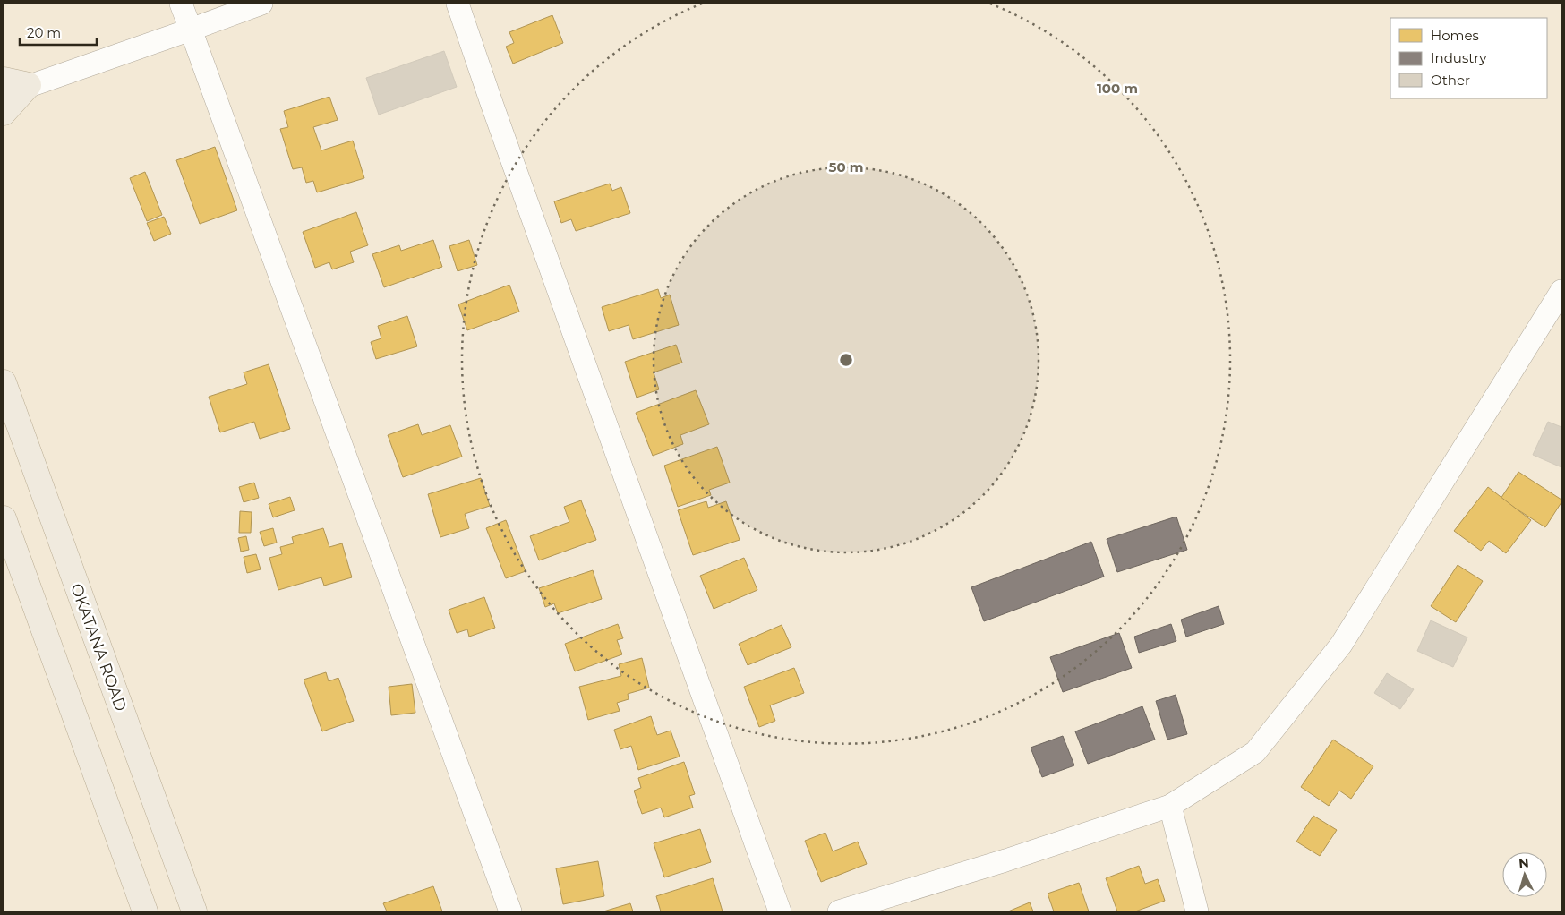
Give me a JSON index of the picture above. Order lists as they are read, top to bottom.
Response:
{
  "streets": {
    "main road": ["OKATANA ROAD"]
  },
  "legend": ["Homes", "Industry", "Other"],
  "scale_bar": "20 m",
  "north": "top",
  "rings": ["100 m", "50 m"]
}
